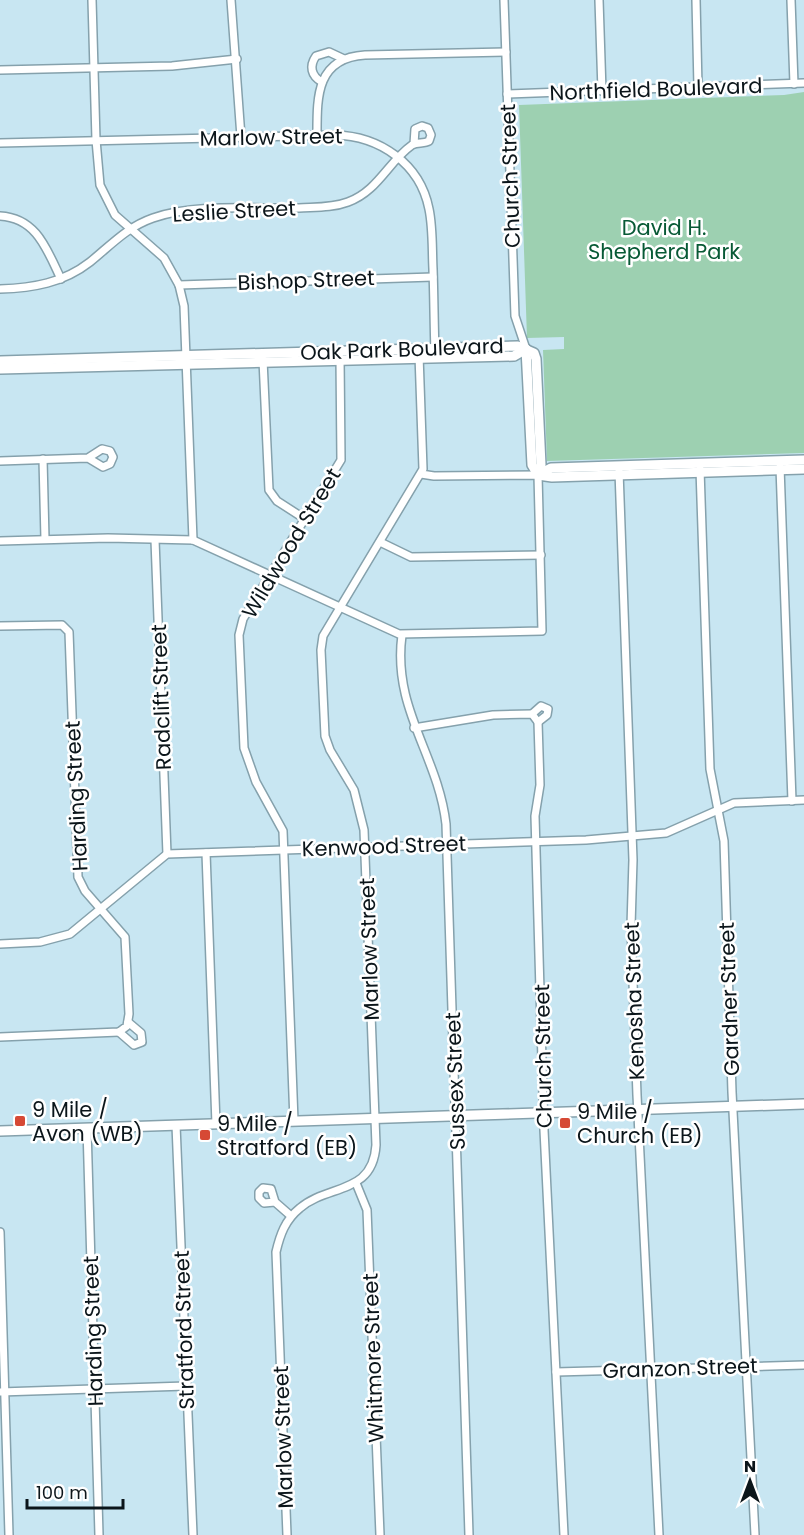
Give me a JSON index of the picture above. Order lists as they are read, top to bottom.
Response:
{
  "streets": {
    "street": [
      "Northfield Boulevard",
      "Marlow Street",
      "Church Street",
      "Leslie Street",
      "Bishop Street",
      "Oak Park Boulevard",
      "Wildwood Street",
      "Radclift Street",
      "Harding Street",
      "Kenwood Street",
      "Gardner Street",
      "Kenosha Street",
      "Sussex Street",
      "Stratford Street",
      "Whitmore Street",
      "Granzon Street"
    ]
  },
  "crossings": [
    ["Northfield Boulevard", "Church Street"],
    ["Marlow Street", "Leslie Street"],
    ["Marlow Street", "Bishop Street"],
    ["Marlow Street", "Oak Park Boulevard"],
    ["Marlow Street", "Kenwood Street"],
    ["Marlow Street", "Whitmore Street"],
    ["Church Street", "Oak Park Boulevard"],
    ["Church Street", "Kenwood Street"],
    ["Church Street", "Sussex Street"],
    ["Church Street", "Granzon Street"],
    ["Oak Park Boulevard", "Wildwood Street"],
    ["Wildwood Street", "Kenwood Street"],
    ["Radclift Street", "Kenwood Street"],
    ["Kenwood Street", "Gardner Street"],
    ["Kenwood Street", "Kenosha Street"],
    ["Kenwood Street", "Sussex Street"],
    ["Gardner Street", "Granzon Street"],
    ["Kenosha Street", "Granzon Street"]
  ],
  "parks": ["David H. Shepherd Park"],
  "places": {
    "transit": ["9 Mile / Avon (WB)", "9 Mile / Church (EB)", "9 Mile / Stratford (EB)"]
  },
  "scale_bar": "100 m",
  "north": "top"
}
